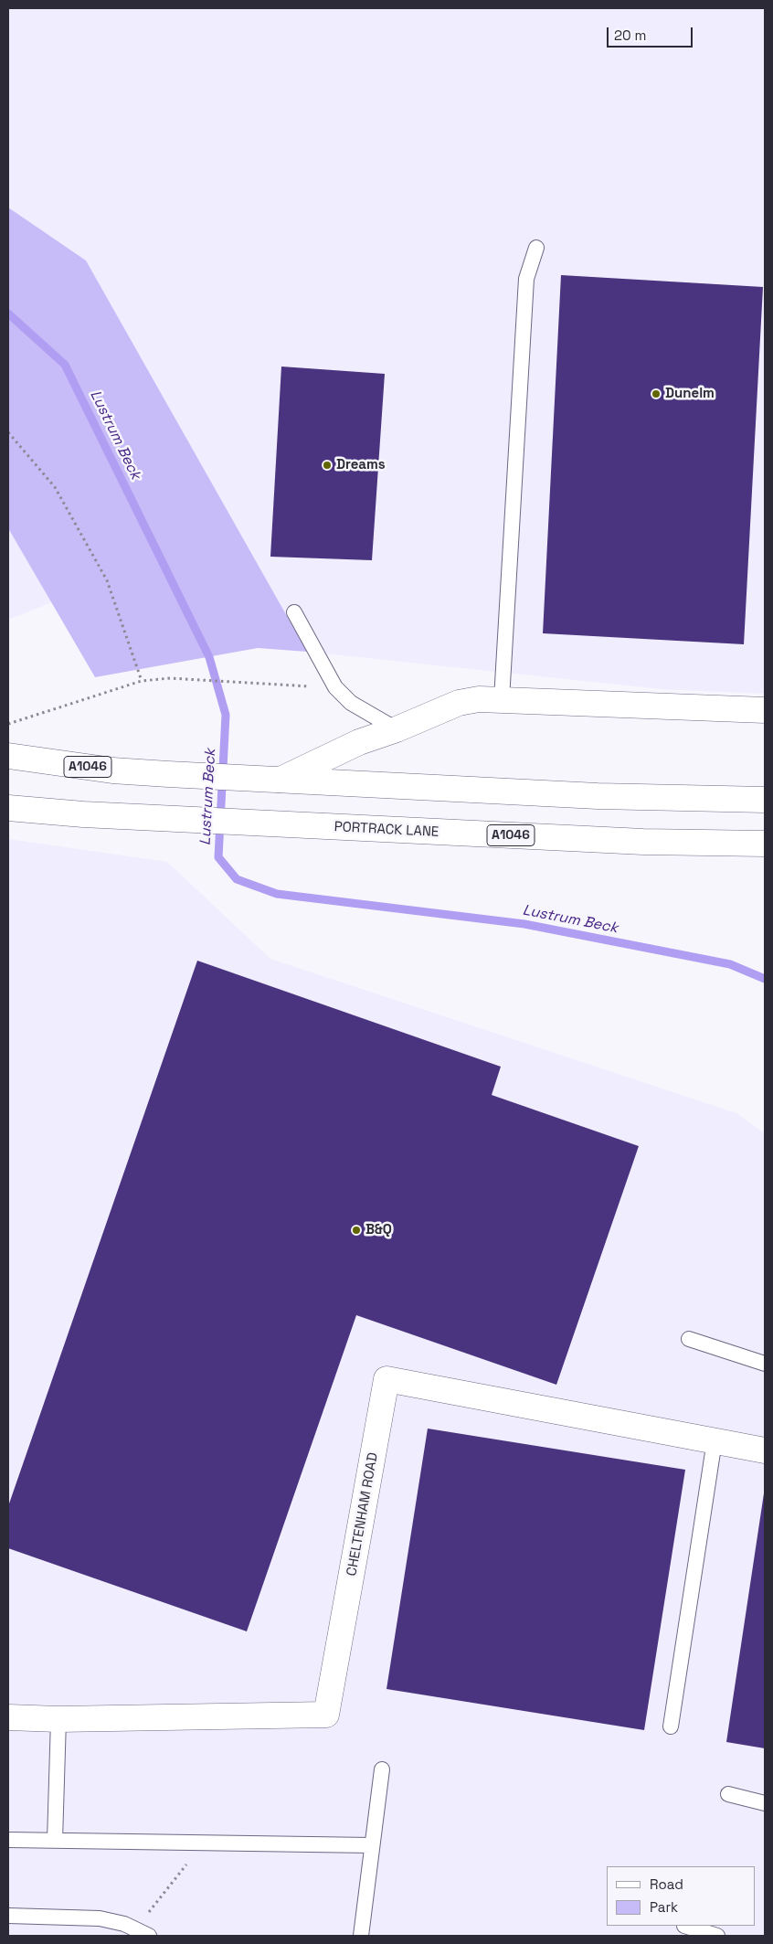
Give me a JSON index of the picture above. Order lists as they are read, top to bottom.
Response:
{
  "streets": {
    "street": ["A1046", "PORTRACK LANE", "CHELTENHAM ROAD"]
  },
  "water": ["Lustrum Beck"],
  "places": ["Dunelm", "Dreams", "B&Q"],
  "legend": ["Road", "Park"],
  "scale_bar": "20 m"
}
